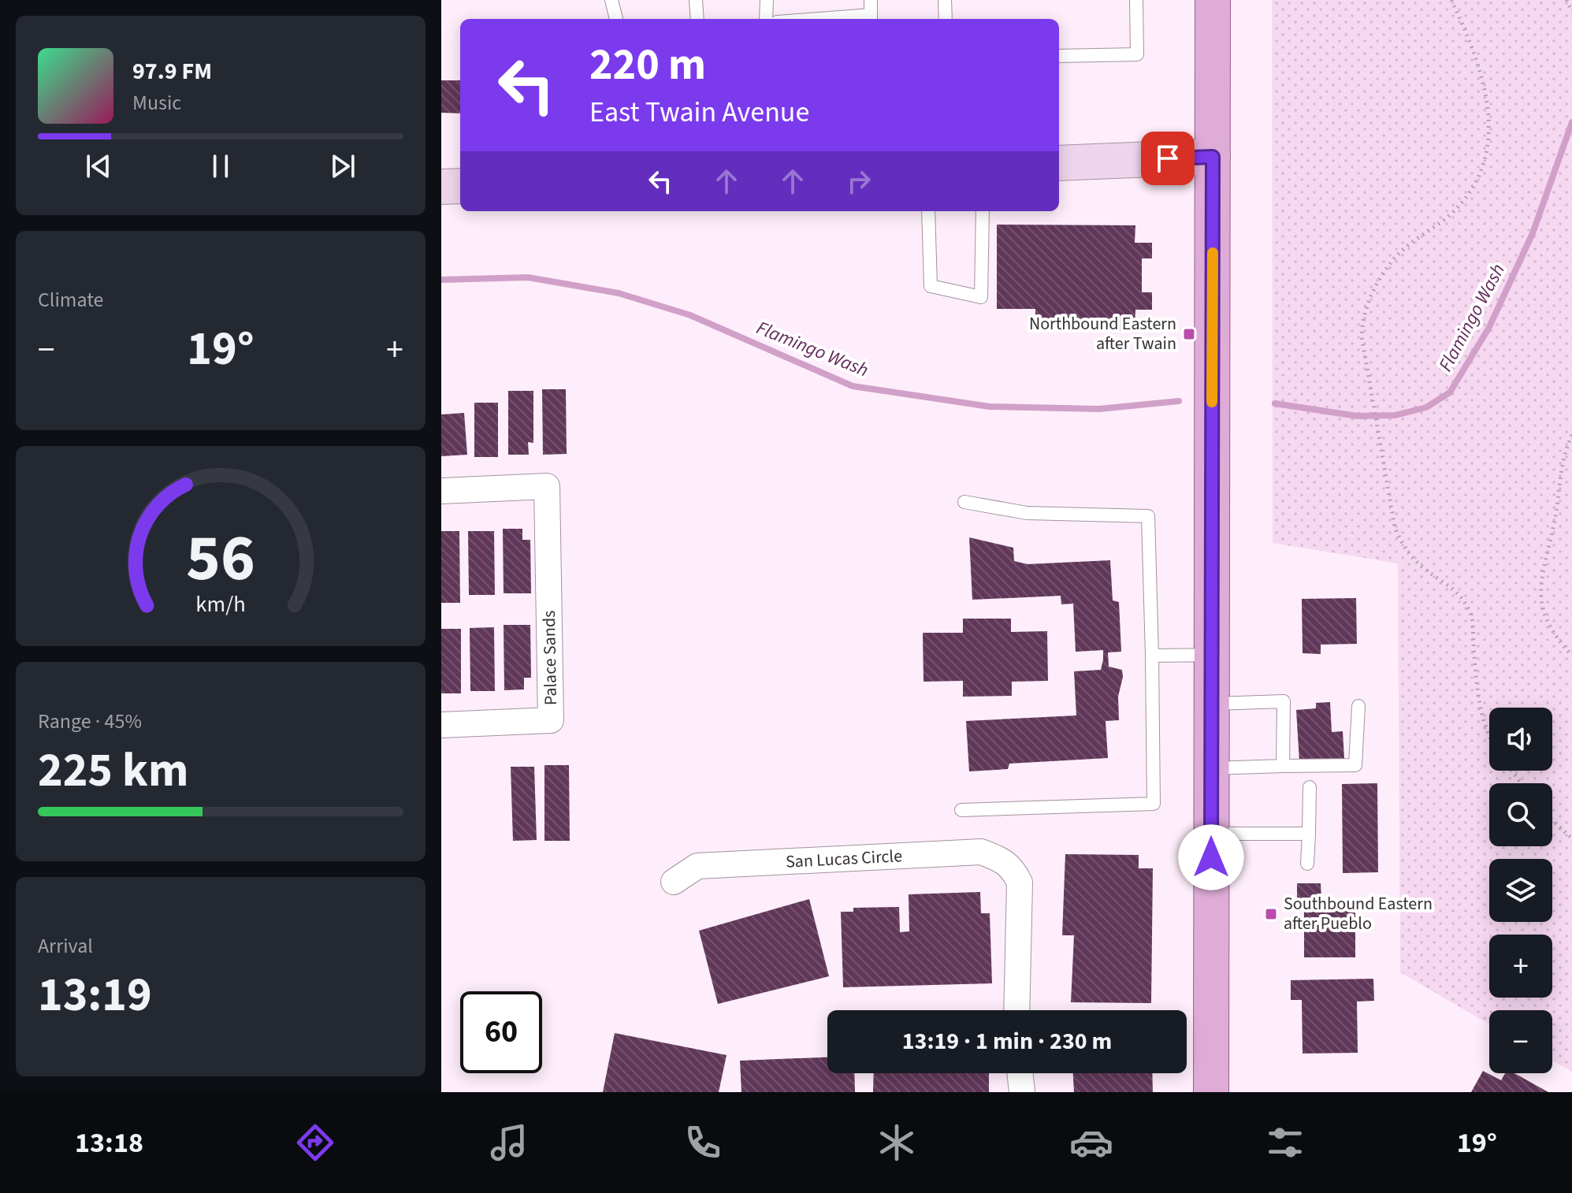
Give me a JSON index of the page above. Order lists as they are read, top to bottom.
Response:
{
  "streets": {
    "street": ["Palace Sands", "San Lucas Circle"]
  },
  "water": ["Flamingo Wash"],
  "places": {
    "transit": ["Northbound Eastern after Twain", "Southbound Eastern after Pueblo"]
  },
  "page": {
    "turn": ["220 m", "East Twain Avenue"],
    "song": ["97.9 FM", "Music"],
    "tile": [
      "Climate",
      ["Range · 45%", "225 km"],
      ["Arrival", "13:19"]
    ],
    "heat": ["−", "19°", "+"],
    "map_buttons": ["+", "−"],
    "limit": "60",
    "trip": "13:19 · 1 min · 230 m",
    "tabs": ["13:18", "19°"],
    "gauge": ["56", "km/h"]
  }
}
